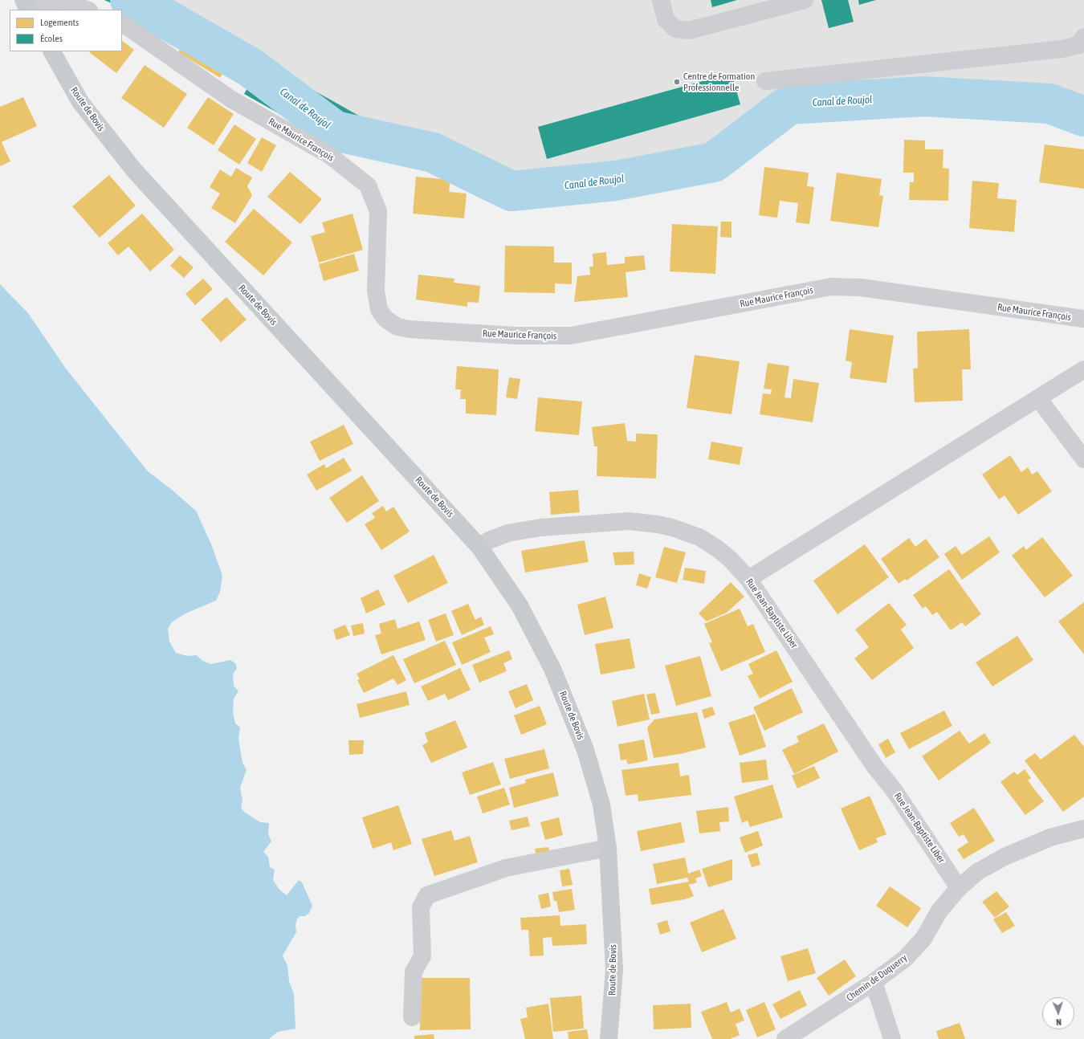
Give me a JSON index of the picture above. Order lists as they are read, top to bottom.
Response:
{
  "streets": {
    "main road": ["Route de Bovis"],
    "street": ["Rue Maurice François", "Rue Jean-Baptiste Liber", "Chemin de Duquerry"]
  },
  "crossings": [
    ["Route de Bovis", "Rue Jean-Baptiste Liber"],
    ["Rue Jean-Baptiste Liber", "Chemin de Duquerry"]
  ],
  "water": ["Canal de Roujol"],
  "places": ["Centre de Formation Professionnelle"],
  "legend": ["Logements", "Écoles"],
  "north": "bottom"
}
